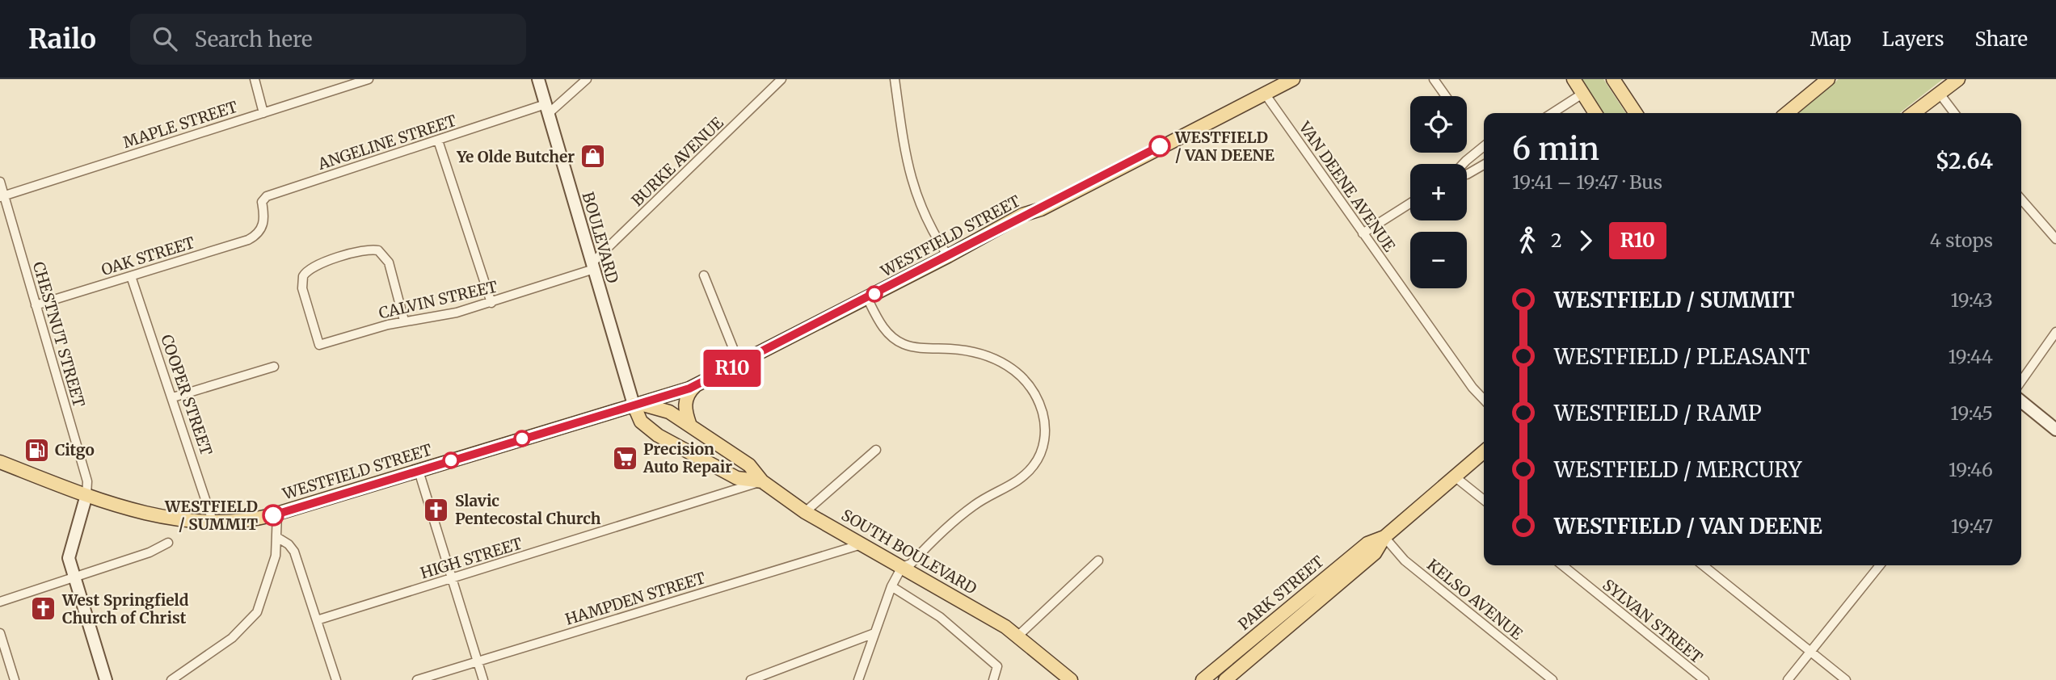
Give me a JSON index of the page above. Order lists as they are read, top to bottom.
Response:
{
  "streets": {
    "main road": [
      "WESTFIELD STREET",
      "BOULEVARD",
      "SOUTH BOULEVARD",
      "PARK STREET"
    ],
    "street": [
      "MAPLE STREET",
      "ANGELINE STREET",
      "BURKE AVENUE",
      "VAN DEENE AVENUE",
      "OAK STREET",
      "CALVIN STREET",
      "CHESTNUT STREET",
      "COOPER STREET",
      "HIGH STREET",
      "HAMPDEN STREET",
      "KELSO AVENUE",
      "SYLVAN STREET"
    ]
  },
  "crossings": [
    ["MAPLE STREET", "CHESTNUT STREET"],
    ["ANGELINE STREET", "BOULEVARD"],
    ["ANGELINE STREET", "OAK STREET"],
    ["BURKE AVENUE", "BOULEVARD"],
    ["BURKE AVENUE", "CALVIN STREET"],
    ["VAN DEENE AVENUE", "WESTFIELD STREET"],
    ["WESTFIELD STREET", "BOULEVARD"],
    ["WESTFIELD STREET", "CHESTNUT STREET"],
    ["WESTFIELD STREET", "COOPER STREET"],
    ["WESTFIELD STREET", "SOUTH BOULEVARD"],
    ["BOULEVARD", "CALVIN STREET"],
    ["BOULEVARD", "SOUTH BOULEVARD"],
    ["OAK STREET", "CHESTNUT STREET"],
    ["OAK STREET", "COOPER STREET"],
    ["SOUTH BOULEVARD", "HIGH STREET"],
    ["SOUTH BOULEVARD", "HAMPDEN STREET"],
    ["PARK STREET", "KELSO AVENUE"]
  ],
  "places": {
    "other": ["WESTFIELD / VAN DEENE", "WESTFIELD / SUMMIT"],
    "shop": ["Ye Olde Butcher"],
    "fuel station": ["Citgo"],
    "supermarket": ["Precision Auto Repair"],
    "church": ["Slavic Pentecostal Church", "West Springfield Church of Christ"]
  },
  "lines": ["bus line R10"],
  "page": {
    "header": "Railo",
    "search": "Search here",
    "nav": ["Map", "Layers", "Share"],
    "on_map": "R10",
    "map_buttons": ["+", "−"],
    "heading": ["6 min", "19:41 – 19:47 · Bus", "$2.64"],
    "legs": ["2", "R10", "4 stops"],
    "list": [
      {
        "name": "WESTFIELD / SUMMIT",
        "value": "19:43"
      },
      {
        "name": "WESTFIELD / PLEASANT",
        "value": "19:44"
      },
      {
        "name": "WESTFIELD / RAMP",
        "value": "19:45"
      },
      {
        "name": "WESTFIELD / MERCURY",
        "value": "19:46"
      },
      {
        "name": "WESTFIELD / VAN DEENE",
        "value": "19:47"
      }
    ]
  }
}
